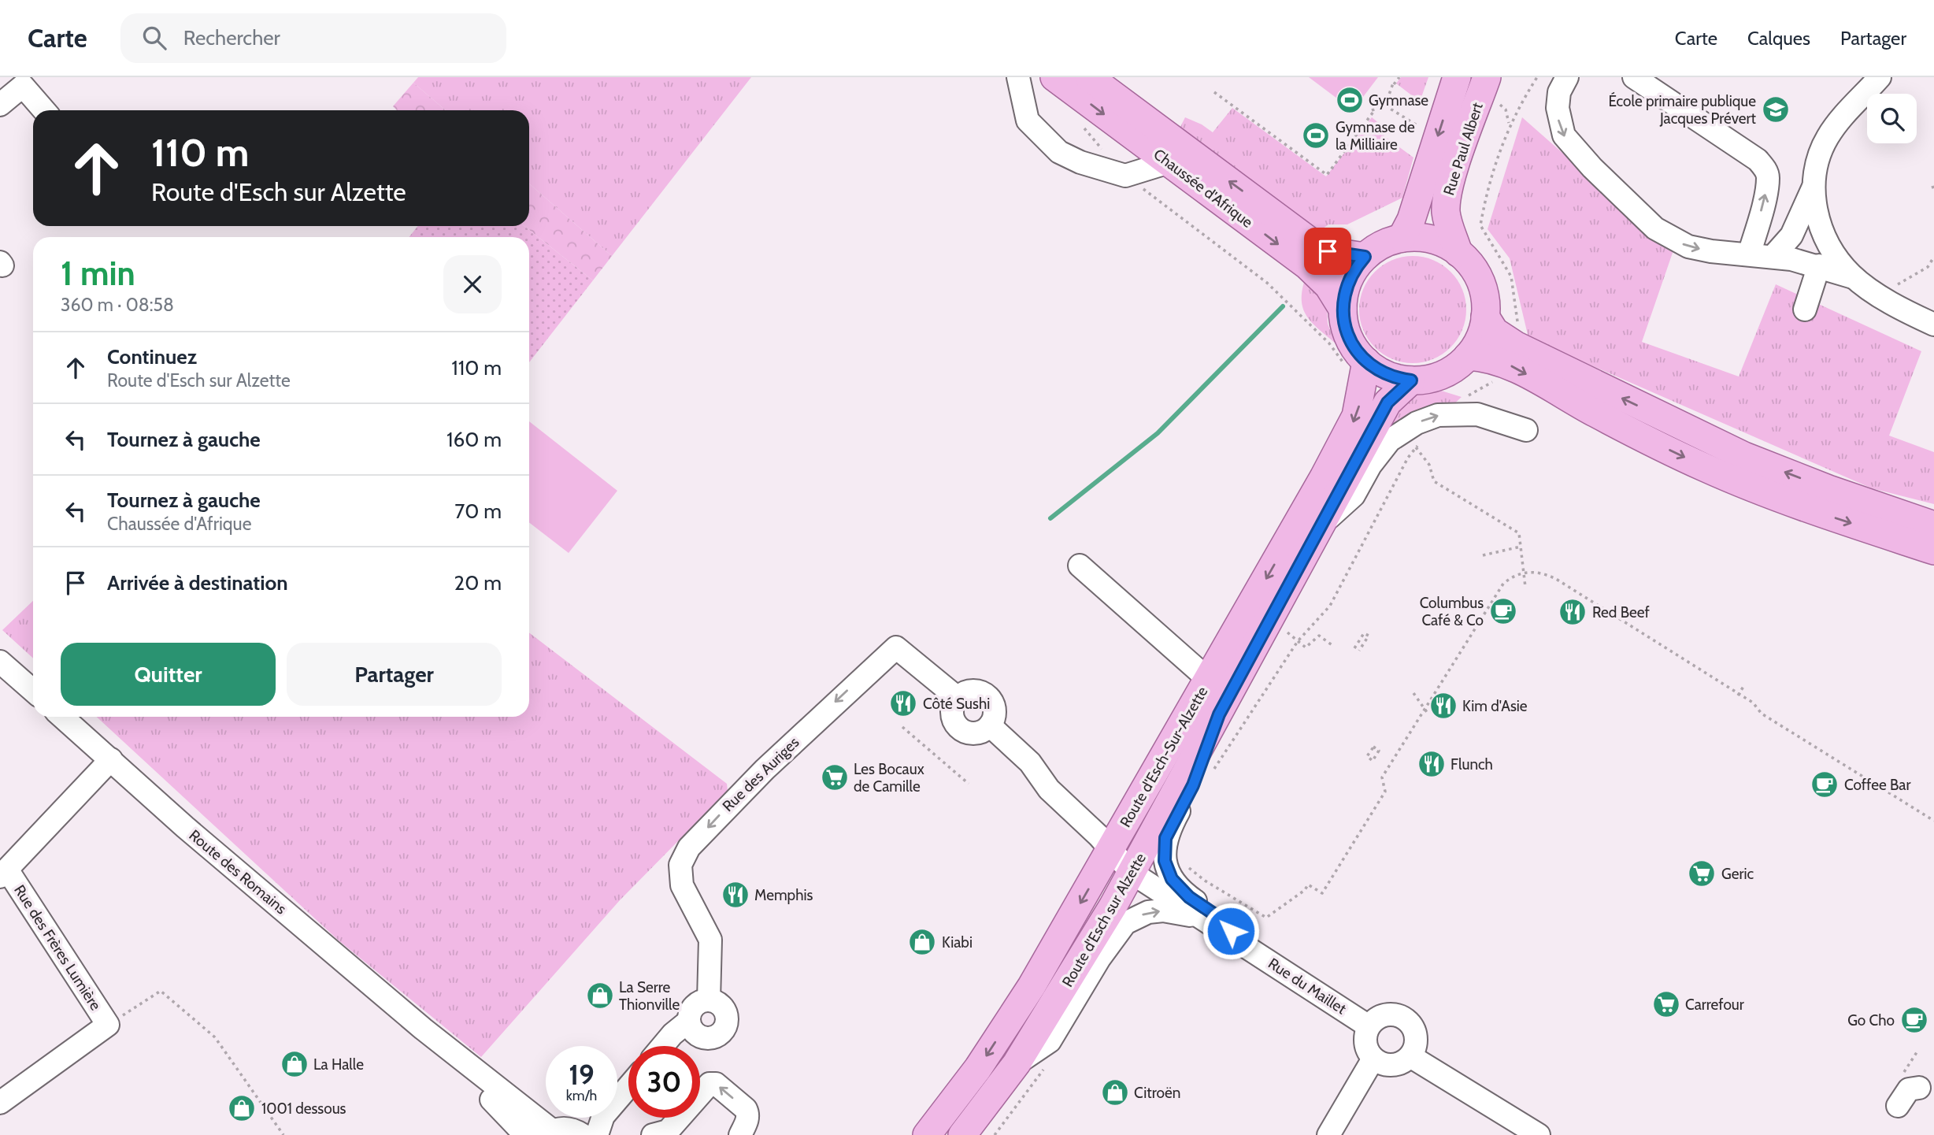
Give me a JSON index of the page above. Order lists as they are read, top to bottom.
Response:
{
  "streets": {
    "main road": [
      "Rue Paul Albert",
      "Chaussée d'Afrique",
      "Route d'Esch-Sur-Alzette",
      "Route d'Esch sur Alzette"
    ],
    "street": [
      "Rue des Auriges",
      "Route des Romains",
      "Rue des Frères Lumière",
      "Rue du Maillet"
    ]
  },
  "crossings": [
    ["Rue Paul Albert", "Chaussée d'Afrique"],
    ["Rue Paul Albert", "Route d'Esch-Sur-Alzette"],
    ["Rue Paul Albert", "Route d'Esch sur Alzette"],
    ["Chaussée d'Afrique", "Route d'Esch-Sur-Alzette"],
    ["Chaussée d'Afrique", "Route d'Esch sur Alzette"],
    ["Route d'Esch-Sur-Alzette", "Route d'Esch sur Alzette"],
    ["Route d'Esch-Sur-Alzette", "Rue du Maillet"],
    ["Route d'Esch sur Alzette", "Rue du Maillet"]
  ],
  "one_way": ["Route d'Esch-Sur-Alzette"],
  "places": {
    "sports": ["Gymnase", "Gymnase de la Milliaire"],
    "school or university": ["École primaire publique Jacques Prévert"],
    "cafe": ["Columbus Café & Co", "Coffee Bar", "Go Cho"],
    "restaurant": [
      "Red Beef",
      "Côté Sushi",
      "Kim d'Asie",
      "Flunch",
      "Memphis"
    ],
    "supermarket": ["Les Bocaux de Camille", "Geric", "Carrefour"],
    "shop": [
      "Kiabi",
      "La Serre Thionville",
      "La Halle",
      "Citroën",
      "1001 dessous"
    ]
  },
  "page": {
    "header": "Carte",
    "search": "Rechercher",
    "nav": ["Carte", "Calques", "Partager"],
    "turn": ["110 m", "Route d'Esch sur Alzette"],
    "heading": ["1 min", "360 m · 08:58"],
    "list": [
      {
        "name": "Continuez",
        "note": "Route d'Esch sur Alzette",
        "value": "110 m"
      },
      {
        "name": "Tournez à gauche",
        "value": "160 m"
      },
      {
        "name": "Tournez à gauche",
        "note": "Chaussée d'Afrique",
        "value": "70 m"
      },
      {
        "name": "Arrivée à destination",
        "value": "20 m"
      }
    ],
    "buttons": ["Quitter", "Partager"],
    "speed": "19 km/h",
    "limit": "30"
  }
}
